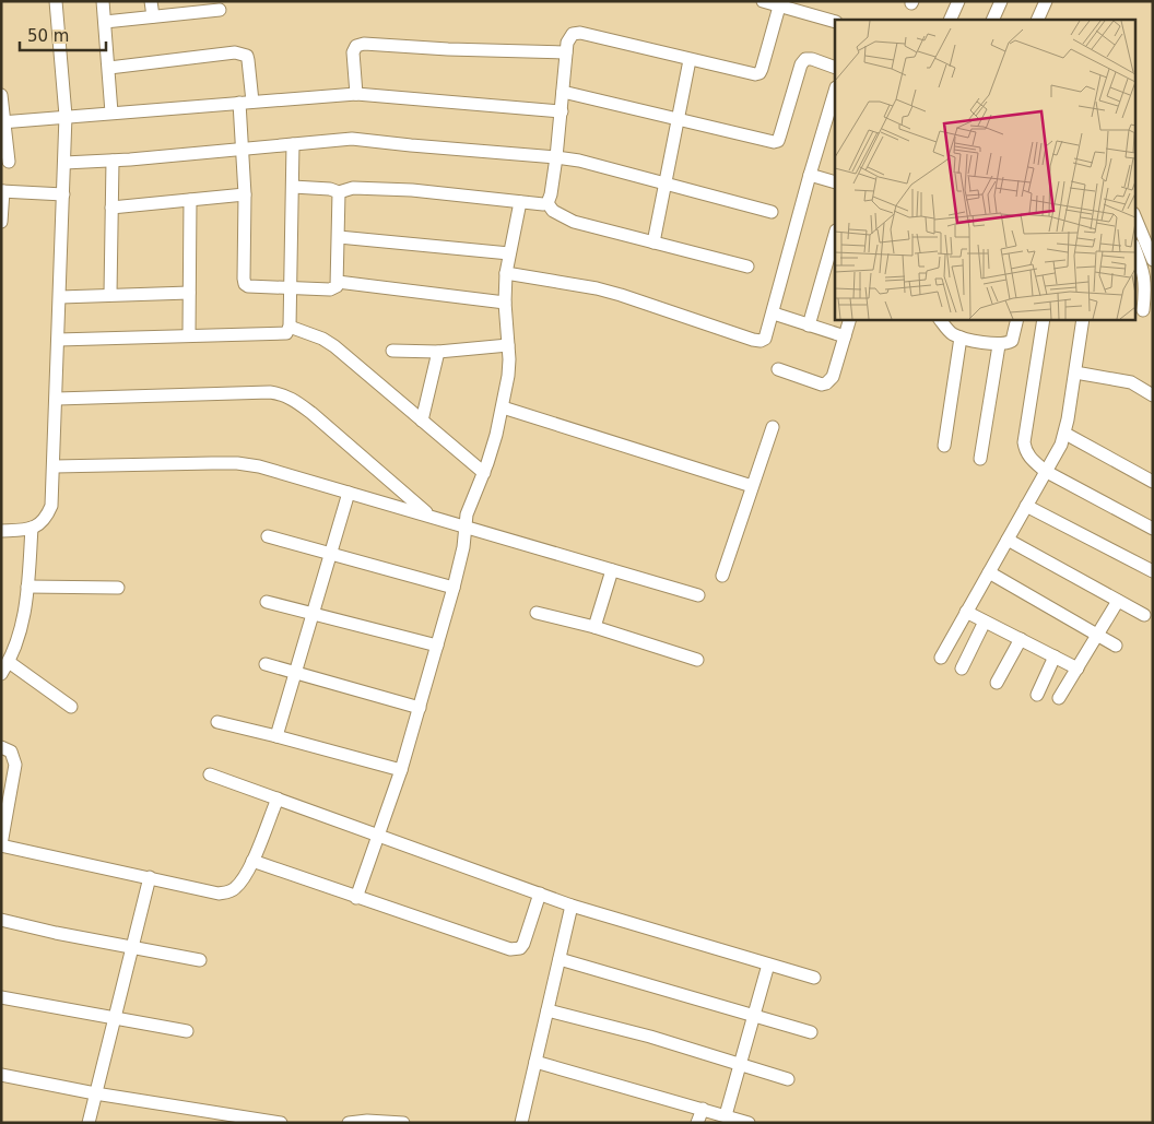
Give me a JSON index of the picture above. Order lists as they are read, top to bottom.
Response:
{
  "scale_bar": "50 m"
}
